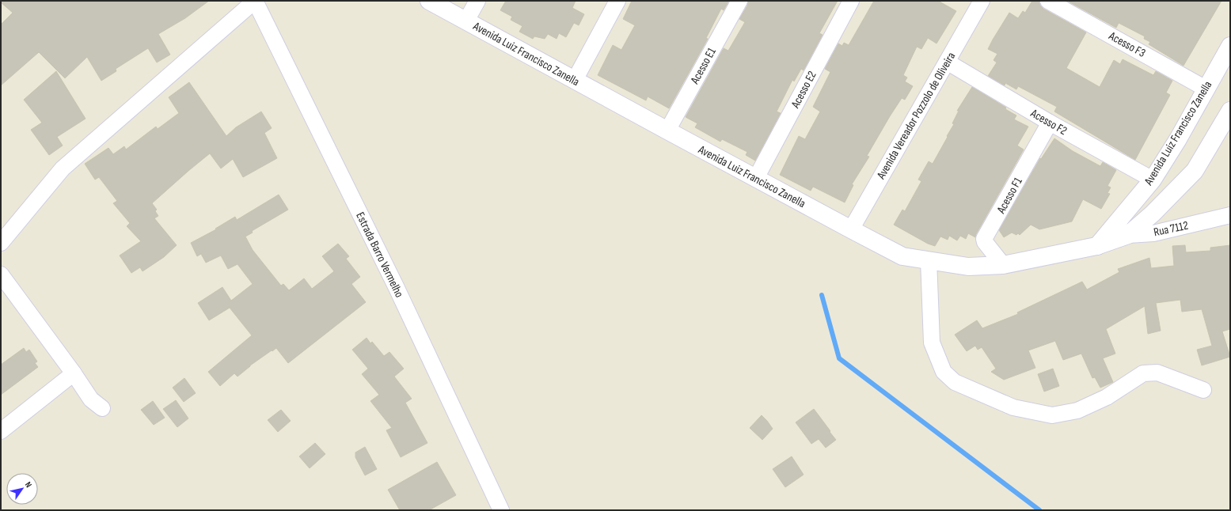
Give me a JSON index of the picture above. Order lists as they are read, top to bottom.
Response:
{
  "streets": {
    "street": [
      "Acesso F3",
      "Avenida Luiz Francisco Zanella",
      "Acesso E1",
      "Acesso E2",
      "Avenida Vereador Pozzolo de Oliveira",
      "Acesso F2",
      "Acesso F1",
      "Rua 7112",
      "Estrada Barro Vermelho"
    ]
  },
  "crossings": [
    ["Acesso F3", "Avenida Luiz Francisco Zanella"],
    ["Avenida Luiz Francisco Zanella", "Acesso E1"],
    ["Avenida Luiz Francisco Zanella", "Acesso E2"],
    ["Avenida Luiz Francisco Zanella", "Avenida Vereador Pozzolo de Oliveira"],
    ["Avenida Luiz Francisco Zanella", "Acesso F2"],
    ["Avenida Luiz Francisco Zanella", "Acesso F1"],
    ["Avenida Luiz Francisco Zanella", "Rua 7112"],
    ["Avenida Vereador Pozzolo de Oliveira", "Acesso F2"],
    ["Acesso F2", "Acesso F1"]
  ],
  "north": "top right"
}
